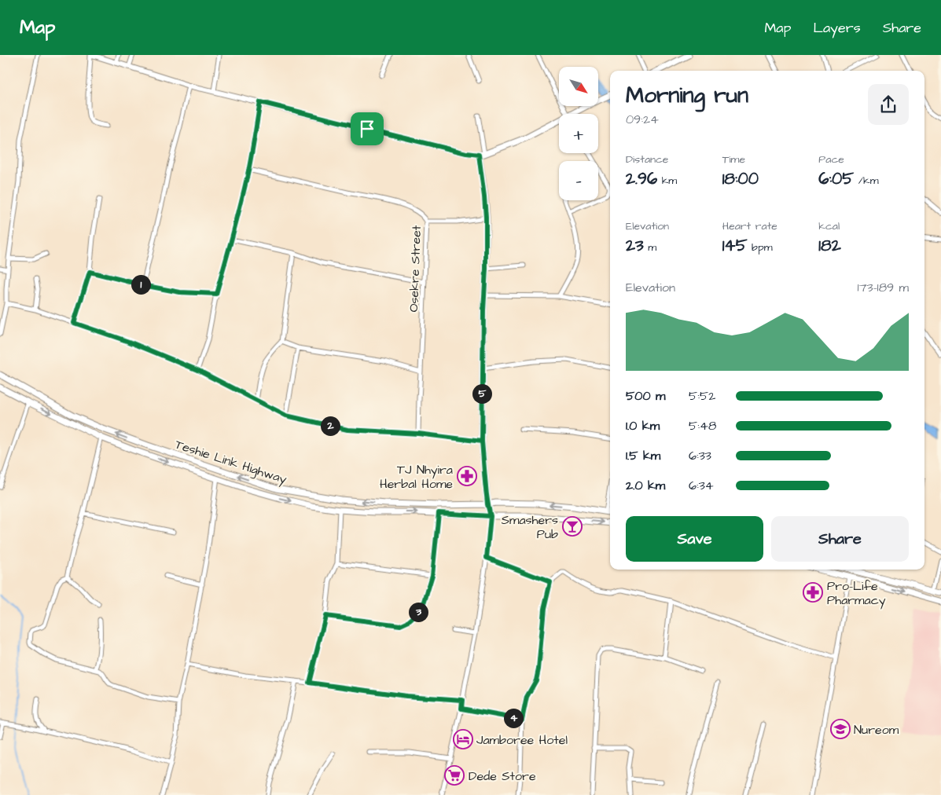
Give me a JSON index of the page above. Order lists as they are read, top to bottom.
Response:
{
  "streets": {
    "main road": ["Teshie Link Highway"],
    "street": ["Osekre Street"]
  },
  "places": {
    "pharmacy": ["TJ Nhyira Herbal Home", "Pro-Life Pharmacy"],
    "bar": ["Smashers Pub"],
    "school or university": ["Nureom"],
    "hotel": ["Jamboree Hotel"],
    "supermarket": ["Dede Store"]
  },
  "north": "bottom right",
  "page": {
    "header": "Map",
    "nav": ["Map", "Layers", "Share"],
    "map_buttons": ["+", "−"],
    "heading": ["Morning run", "09:24"],
    "stats": [
      ["Distance", "2.96 km"],
      ["Time", "18:00"],
      ["Pace", "6:05 /km"],
      ["Elevation", "23 m"],
      ["Heart rate", "145 bpm"],
      ["kcal", "182"]
    ],
    "chart": ["Elevation", "173–189 m"],
    "pins": [
      "1",
      "5",
      "2",
      "3",
      "4"
    ],
    "list": [
      {
        "name": "500 m",
        "note": "5:52"
      },
      {
        "name": "1.0 km",
        "note": "5:48"
      },
      {
        "name": "1.5 km",
        "note": "6:33"
      },
      {
        "name": "2.0 km",
        "note": "6:34"
      }
    ],
    "buttons": ["Save", "Share"]
  }
}
